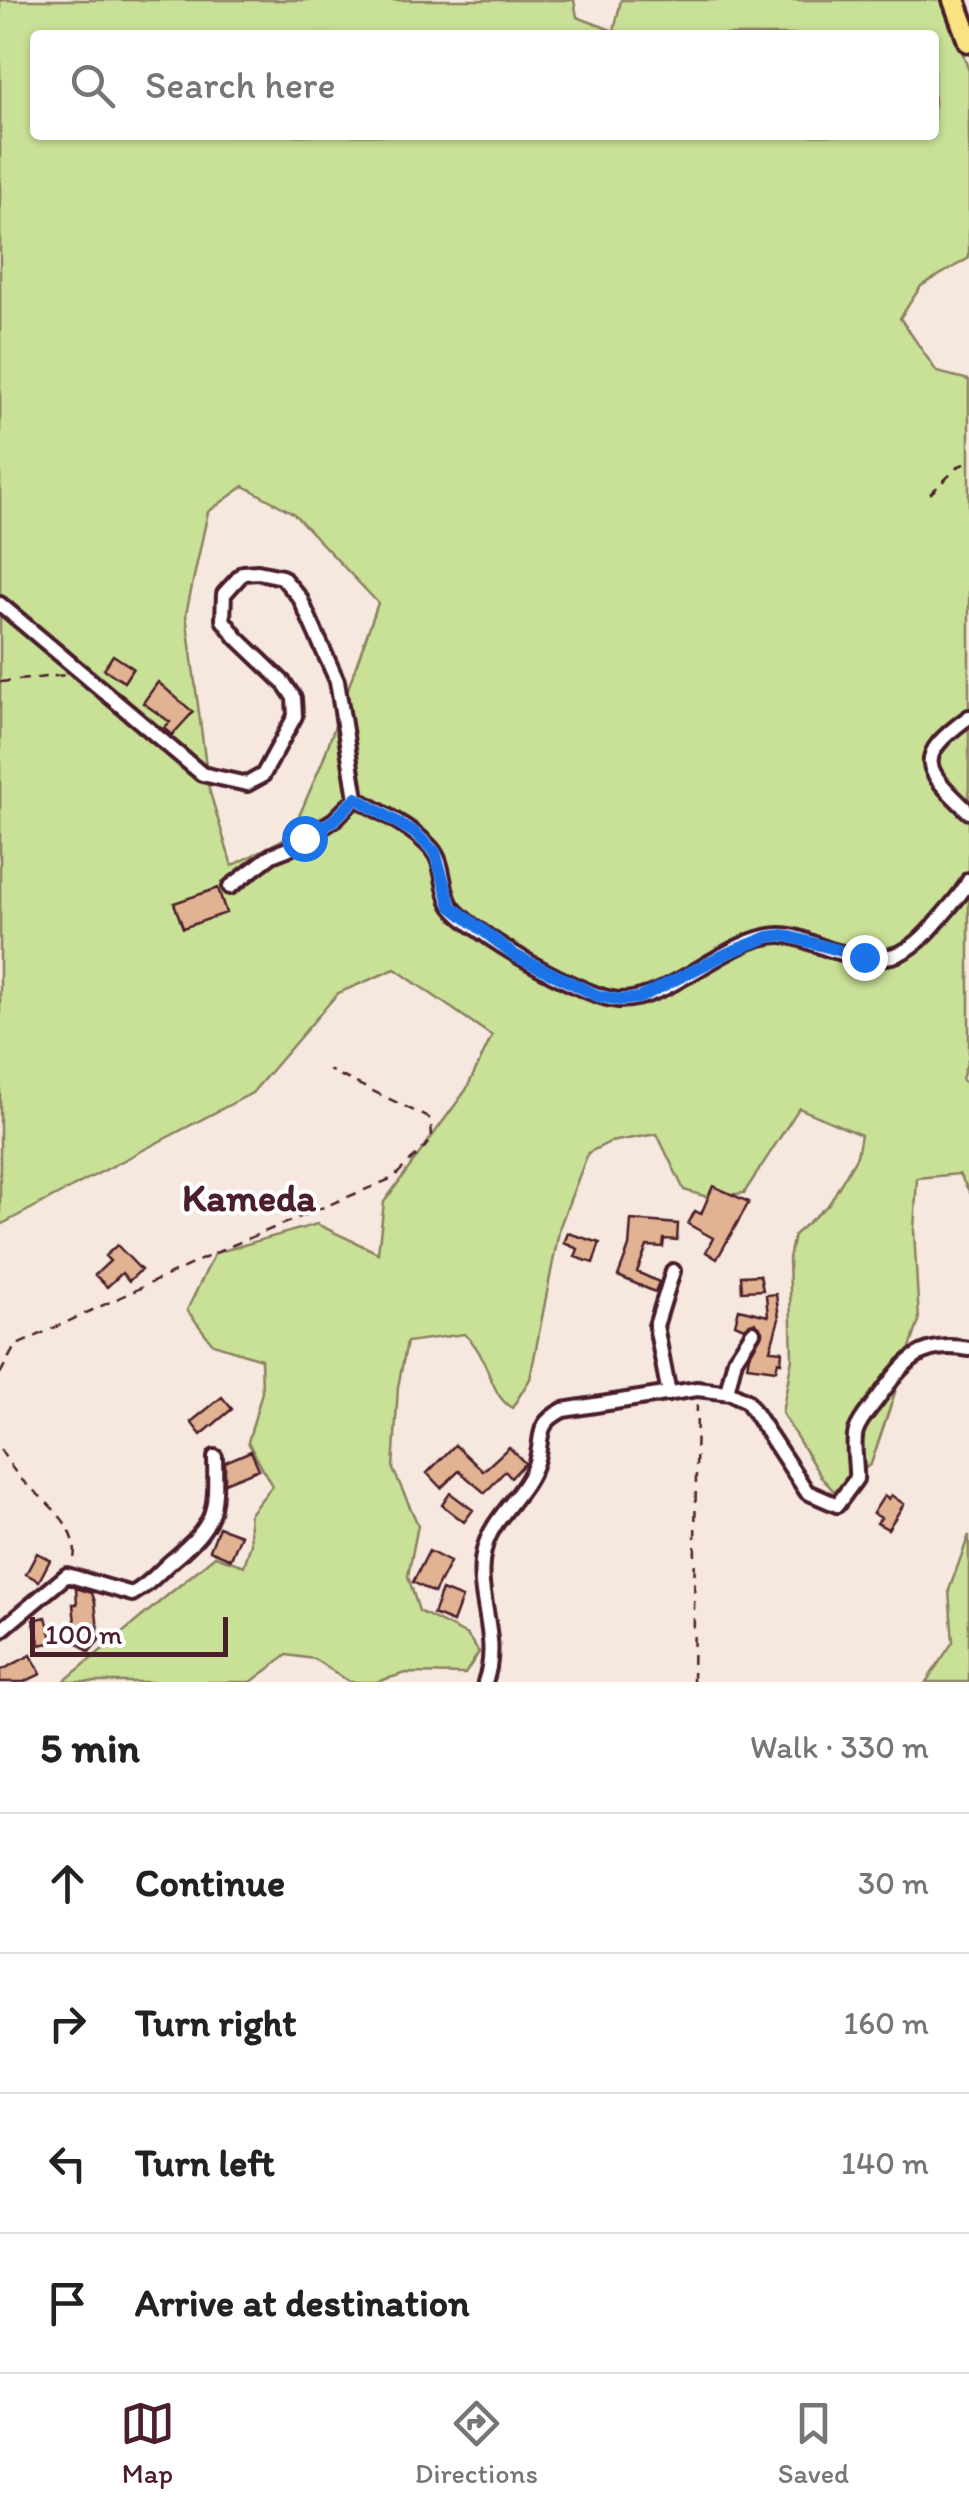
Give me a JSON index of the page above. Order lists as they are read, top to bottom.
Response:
{
  "districts": ["Kameda"],
  "scale_bar": "100 m",
  "page": {
    "search": "Search here",
    "scale": "100 m",
    "heading": ["5 min", "Walk · 330 m"],
    "list": [
      ["Continue", "30 m"],
      ["Turn right", "160 m"],
      ["Turn left", "140 m"],
      "Arrive at destination"
    ],
    "nav": ["Map", "Directions", "Saved"]
  }
}
